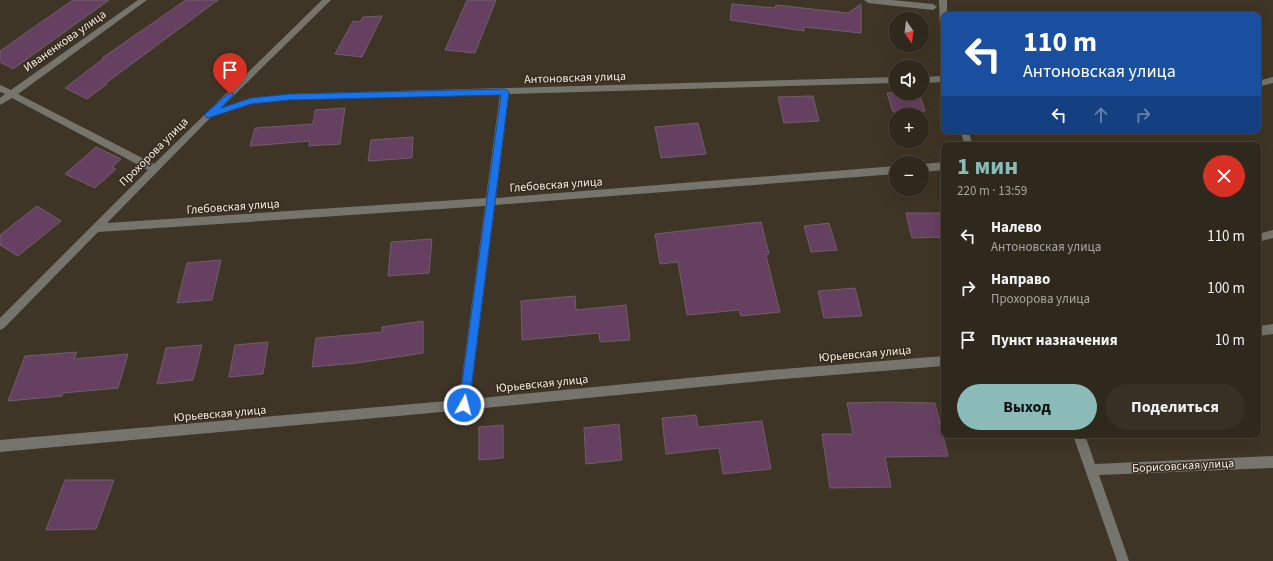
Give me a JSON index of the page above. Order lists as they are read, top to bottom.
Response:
{
  "streets": {
    "street": [
      "Иваненкова улица",
      "Антоновская улица",
      "Прохорова улица",
      "Глебовская улица",
      "Юрьевская улица",
      "Борисовская улица"
    ]
  },
  "crossings": [
    ["Антоновская улица", "Прохорова улица"],
    ["Прохорова улица", "Глебовская улица"]
  ],
  "north": "bottom",
  "page": {
    "map_buttons": ["+", "−"],
    "turn": ["110 m", "Антоновская улица"],
    "heading": ["1 мин", "220 m · 13:59"],
    "list": [
      {
        "name": "Налево",
        "note": "Антоновская улица",
        "value": "110 m"
      },
      {
        "name": "Направо",
        "note": "Прохорова улица",
        "value": "100 m"
      },
      {
        "name": "Пункт назначения",
        "value": "10 m"
      }
    ],
    "buttons": ["Выход", "Поделиться"]
  }
}
